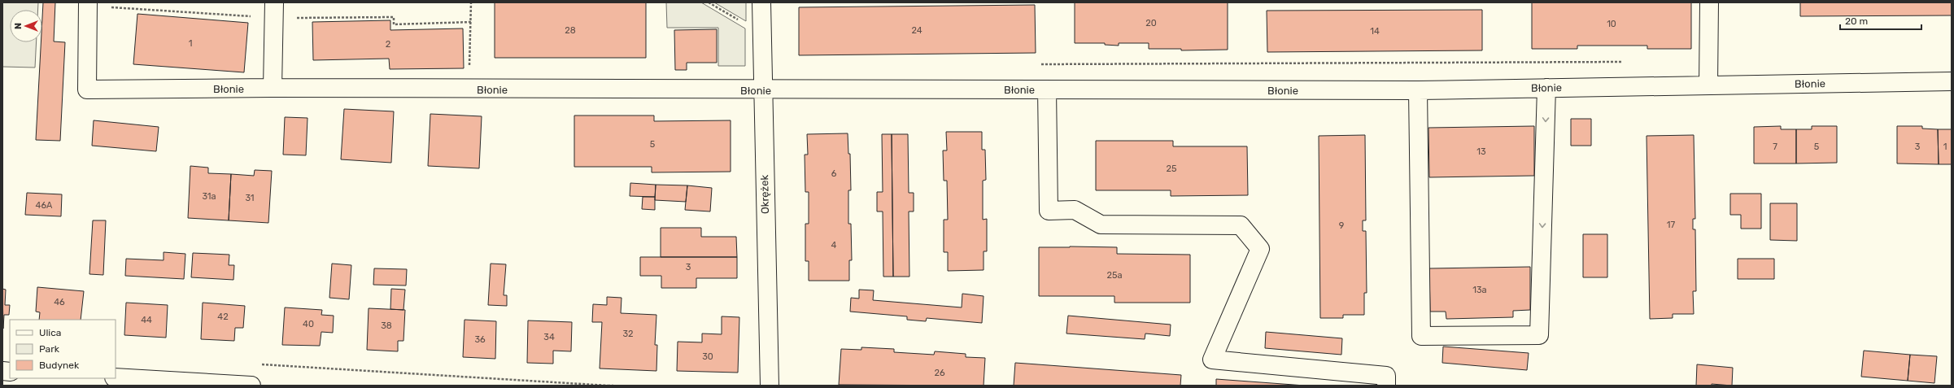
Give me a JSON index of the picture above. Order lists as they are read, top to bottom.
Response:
{
  "streets": {
    "street": ["Błonie", "Okrężek"]
  },
  "crossings": [
    ["Błonie", "Okrężek"]
  ],
  "house_numbers": [
    "20",
    "10",
    "28",
    "24",
    "14",
    "1",
    "2",
    "5",
    "7",
    "5",
    "3",
    "1",
    "13",
    "25",
    "6",
    "31a",
    "31",
    "46A",
    "17",
    "9",
    "4",
    "3",
    "25a",
    "13a",
    "46",
    "42",
    "44",
    "40",
    "38",
    "32",
    "34",
    "36",
    "30",
    "26"
  ],
  "legend": ["Ulica", "Park", "Budynek"],
  "scale_bar": "20 m",
  "north": "left"
}
